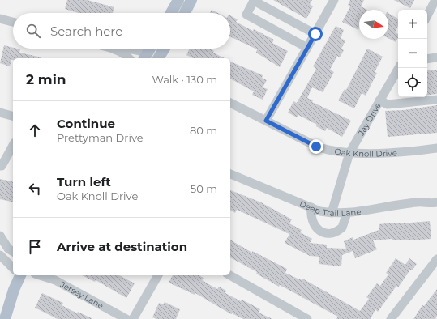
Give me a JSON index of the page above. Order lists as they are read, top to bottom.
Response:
{
  "streets": {
    "street": [
      "Jay Drive",
      "Oak Knoll Drive",
      "Deep Trail Lane",
      "Jersey Lane"
    ]
  },
  "crossings": [
    ["Jay Drive", "Oak Knoll Drive"],
    ["Jay Drive", "Deep Trail Lane"]
  ],
  "north": "right",
  "page": {
    "map_buttons": ["+", "−"],
    "search": "Search here",
    "heading": ["2 min", "Walk · 130 m"],
    "list": [
      ["Continue", "Prettyman Drive", "80 m"],
      ["Turn left", "Oak Knoll Drive", "50 m"],
      "Arrive at destination"
    ]
  }
}
